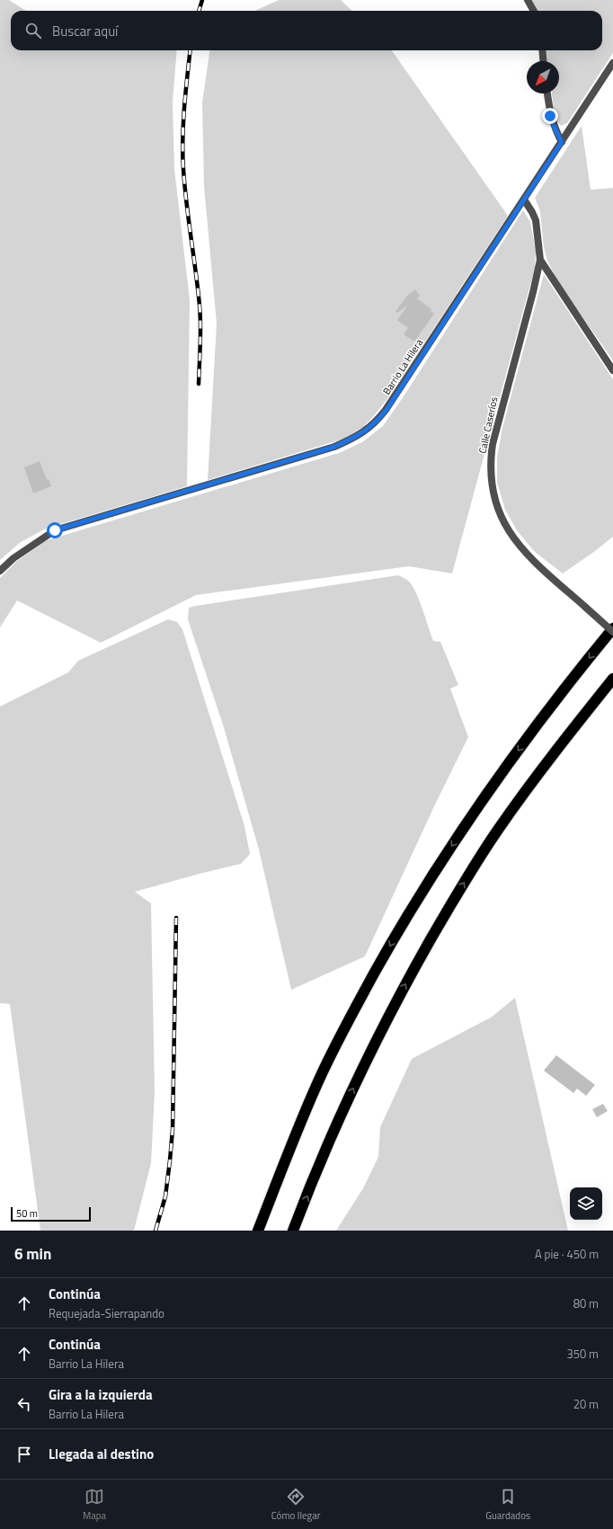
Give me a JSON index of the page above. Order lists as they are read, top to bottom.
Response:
{
  "streets": {
    "street": ["Barrio La Hilera", "Calle Caseríos"]
  },
  "crossings": [
    ["Barrio La Hilera", "Calle Caseríos"]
  ],
  "scale_bar": "50 m",
  "north": "bottom left",
  "page": {
    "search": "Buscar aquí",
    "scale": "50 m",
    "heading": ["6 min", "A pie · 450 m"],
    "list": [
      ["Continúa", "Requejada-Sierrapando", "80 m"],
      ["Continúa", "Barrio La Hilera", "350 m"],
      ["Gira a la izquierda", "Barrio La Hilera", "20 m"],
      "Llegada al destino"
    ],
    "nav": ["Mapa", "Cómo llegar", "Guardados"]
  }
}
